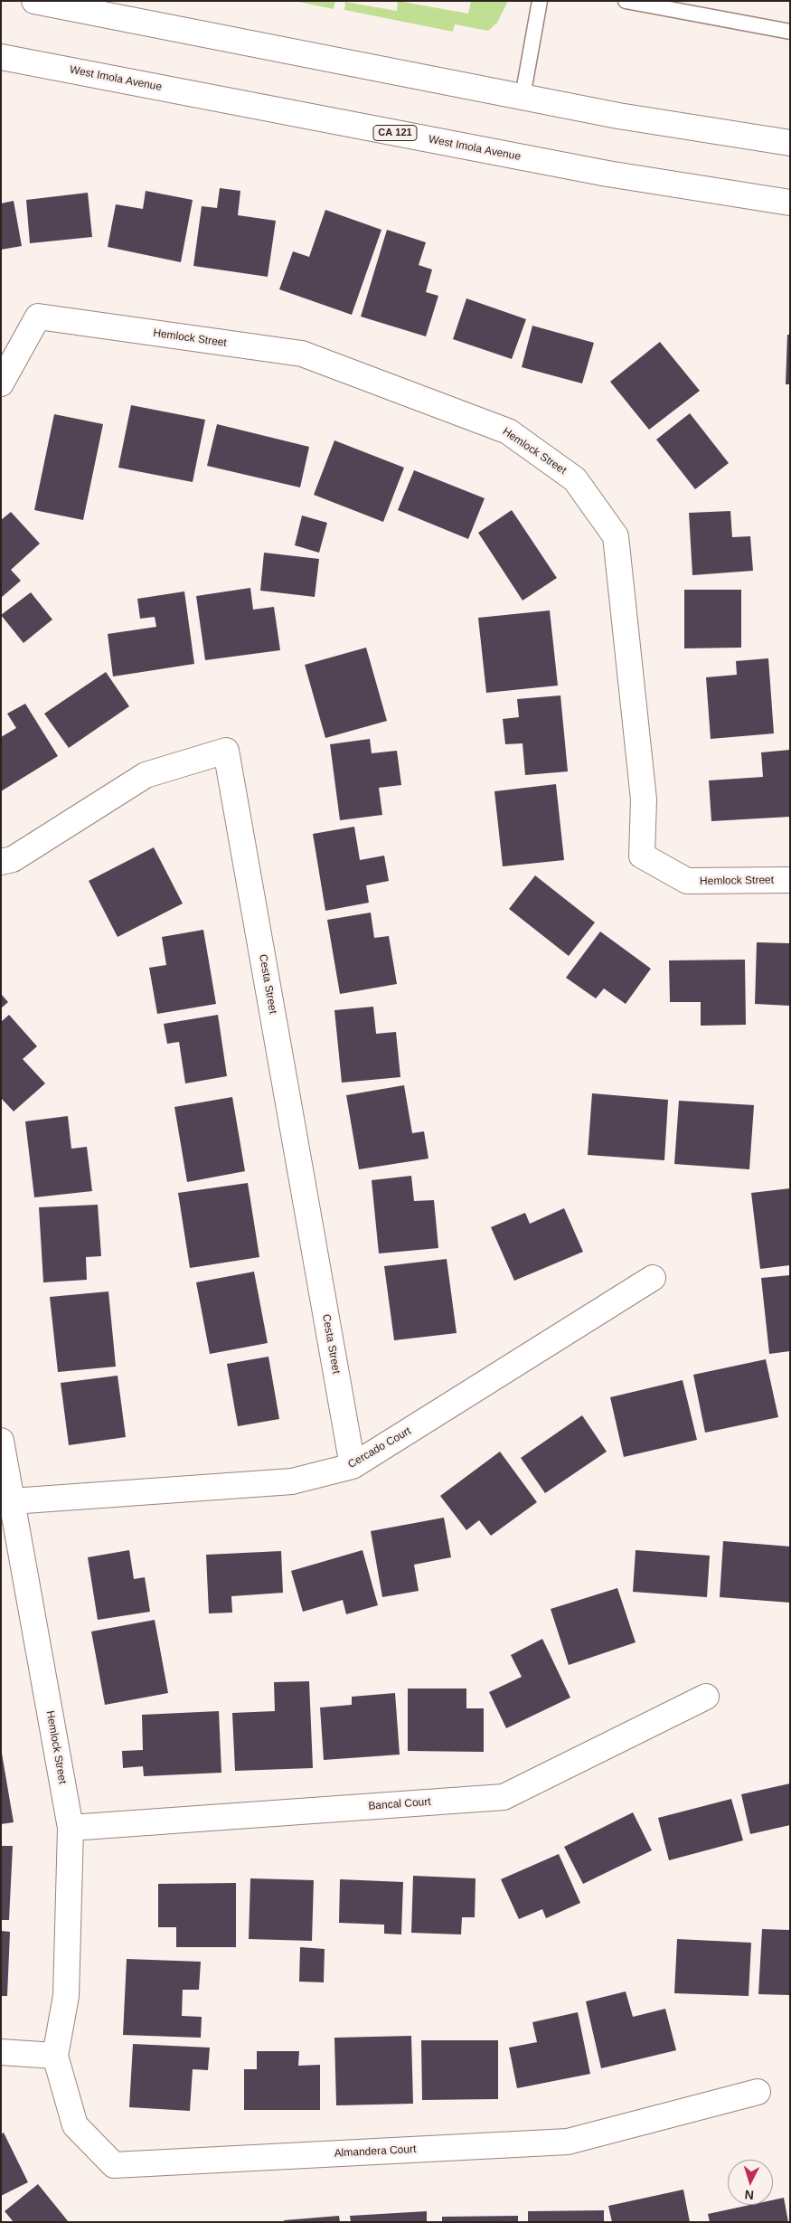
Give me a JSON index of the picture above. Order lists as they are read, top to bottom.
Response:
{
  "streets": {
    "street": [
      "West Imola Avenue",
      "CA 121",
      "Hemlock Street",
      "Cesta Street",
      "Cercado Court",
      "Bancal Court",
      "Almandera Court"
    ]
  },
  "crossings": [
    ["Hemlock Street", "Cercado Court"],
    ["Hemlock Street", "Bancal Court"],
    ["Hemlock Street", "Almandera Court"],
    ["Cesta Street", "Cercado Court"]
  ],
  "north": "bottom"
}
